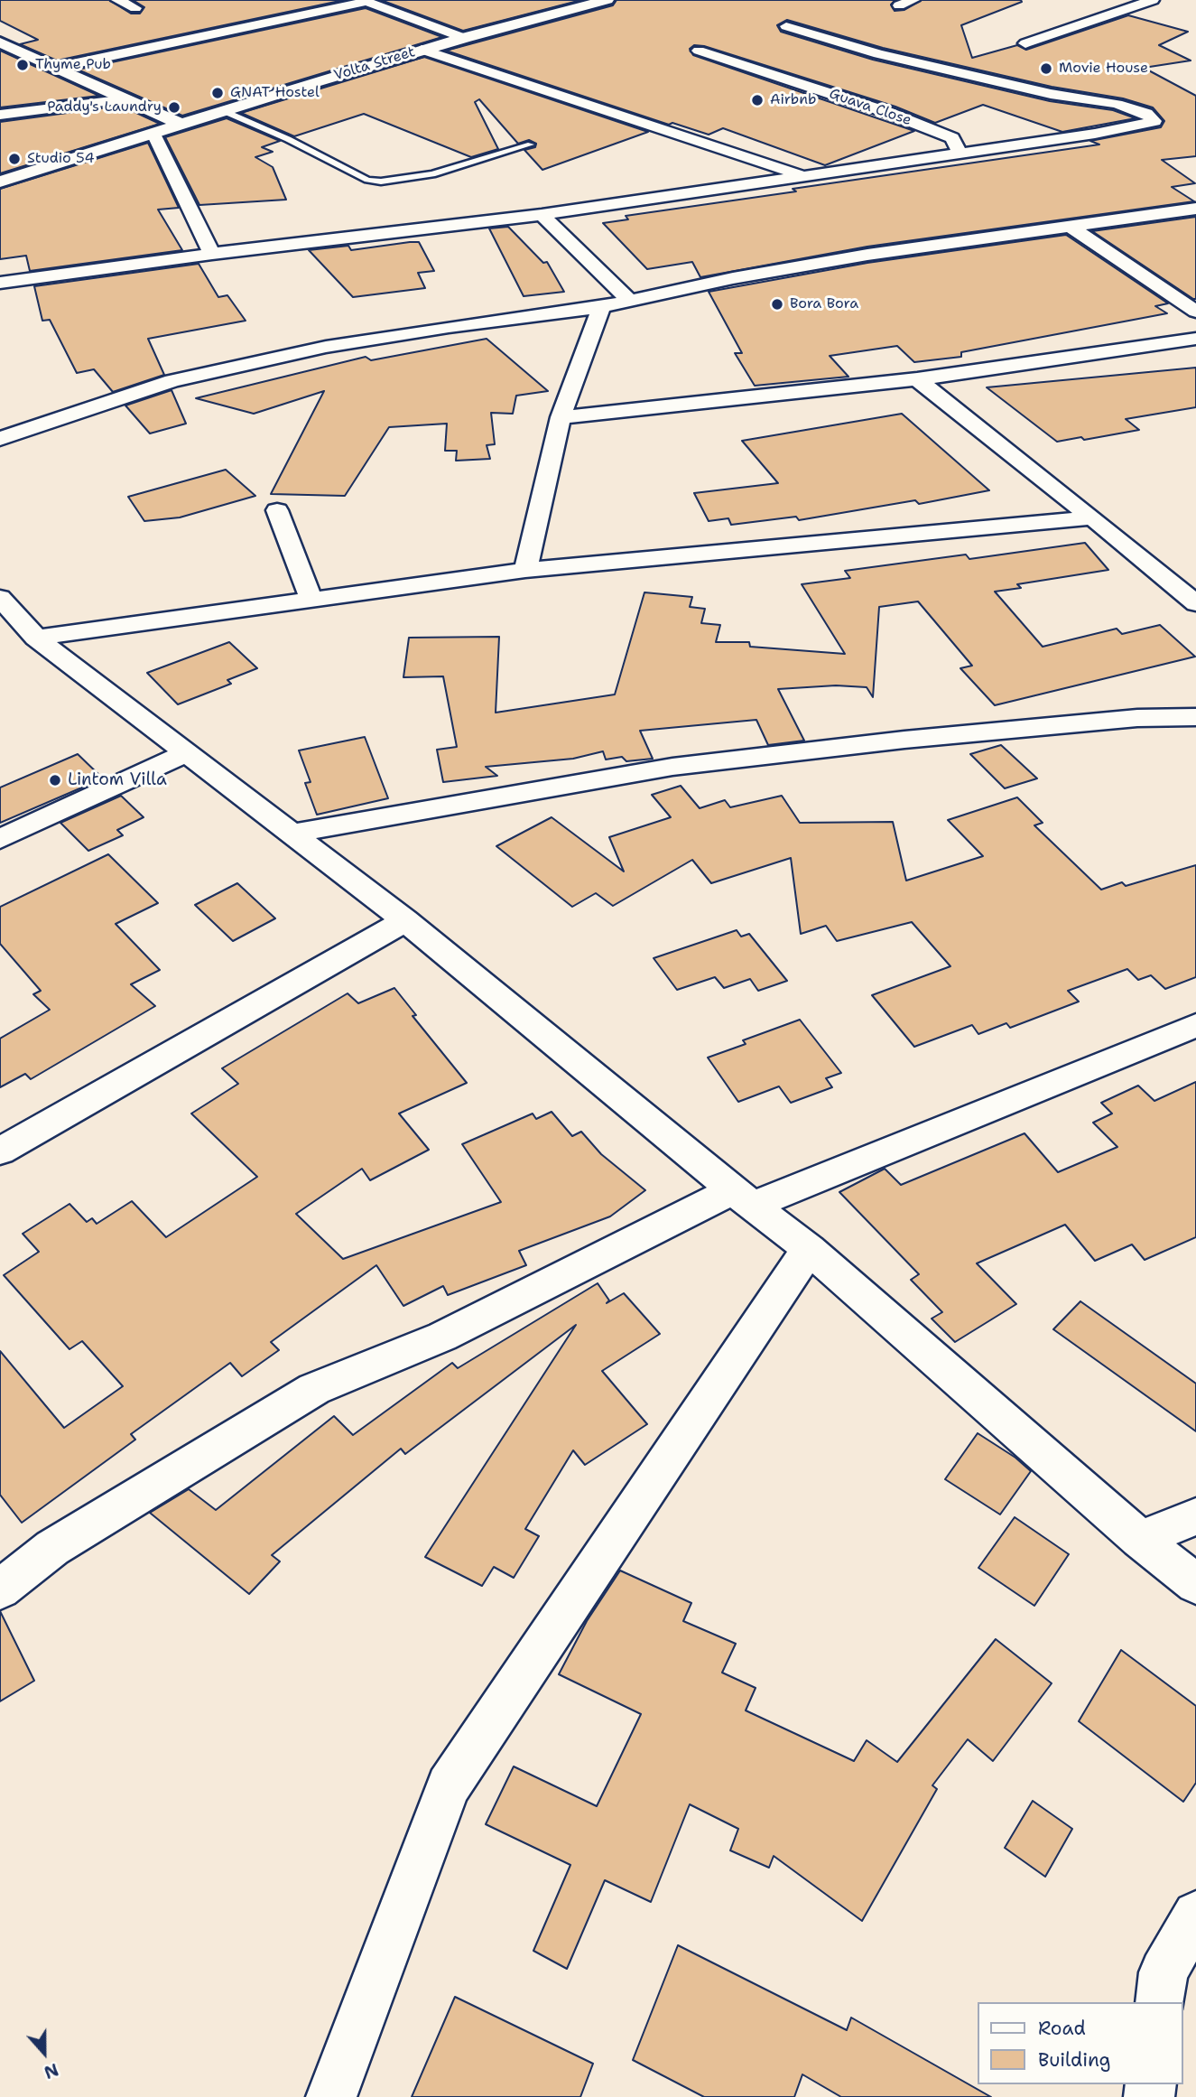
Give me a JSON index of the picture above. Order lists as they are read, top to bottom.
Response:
{
  "streets": {
    "street": ["Volta Street", "Guava Close"]
  },
  "places": [
    "Thyme Pub",
    "Movie House",
    "GNAT Hostel",
    "Airbnb",
    "Paddy's Laundry",
    "Studio 54",
    "Bora Bora",
    "Lintom Villa"
  ],
  "legend": ["Road", "Building"],
  "north": "bottom"
}
